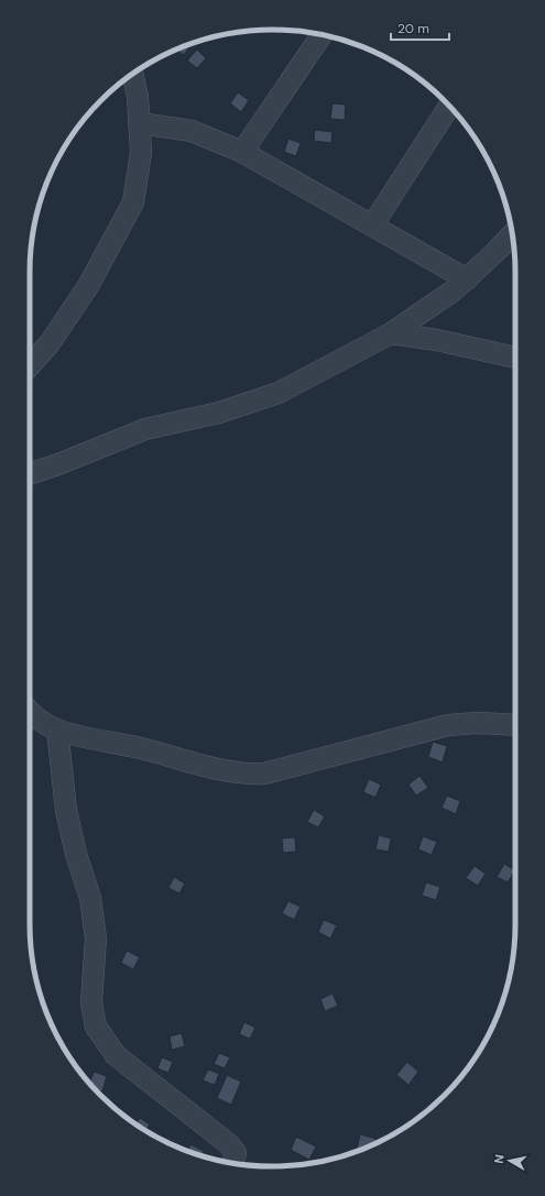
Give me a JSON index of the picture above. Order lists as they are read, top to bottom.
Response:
{
  "scale_bar": "20 m",
  "north": "left"
}
